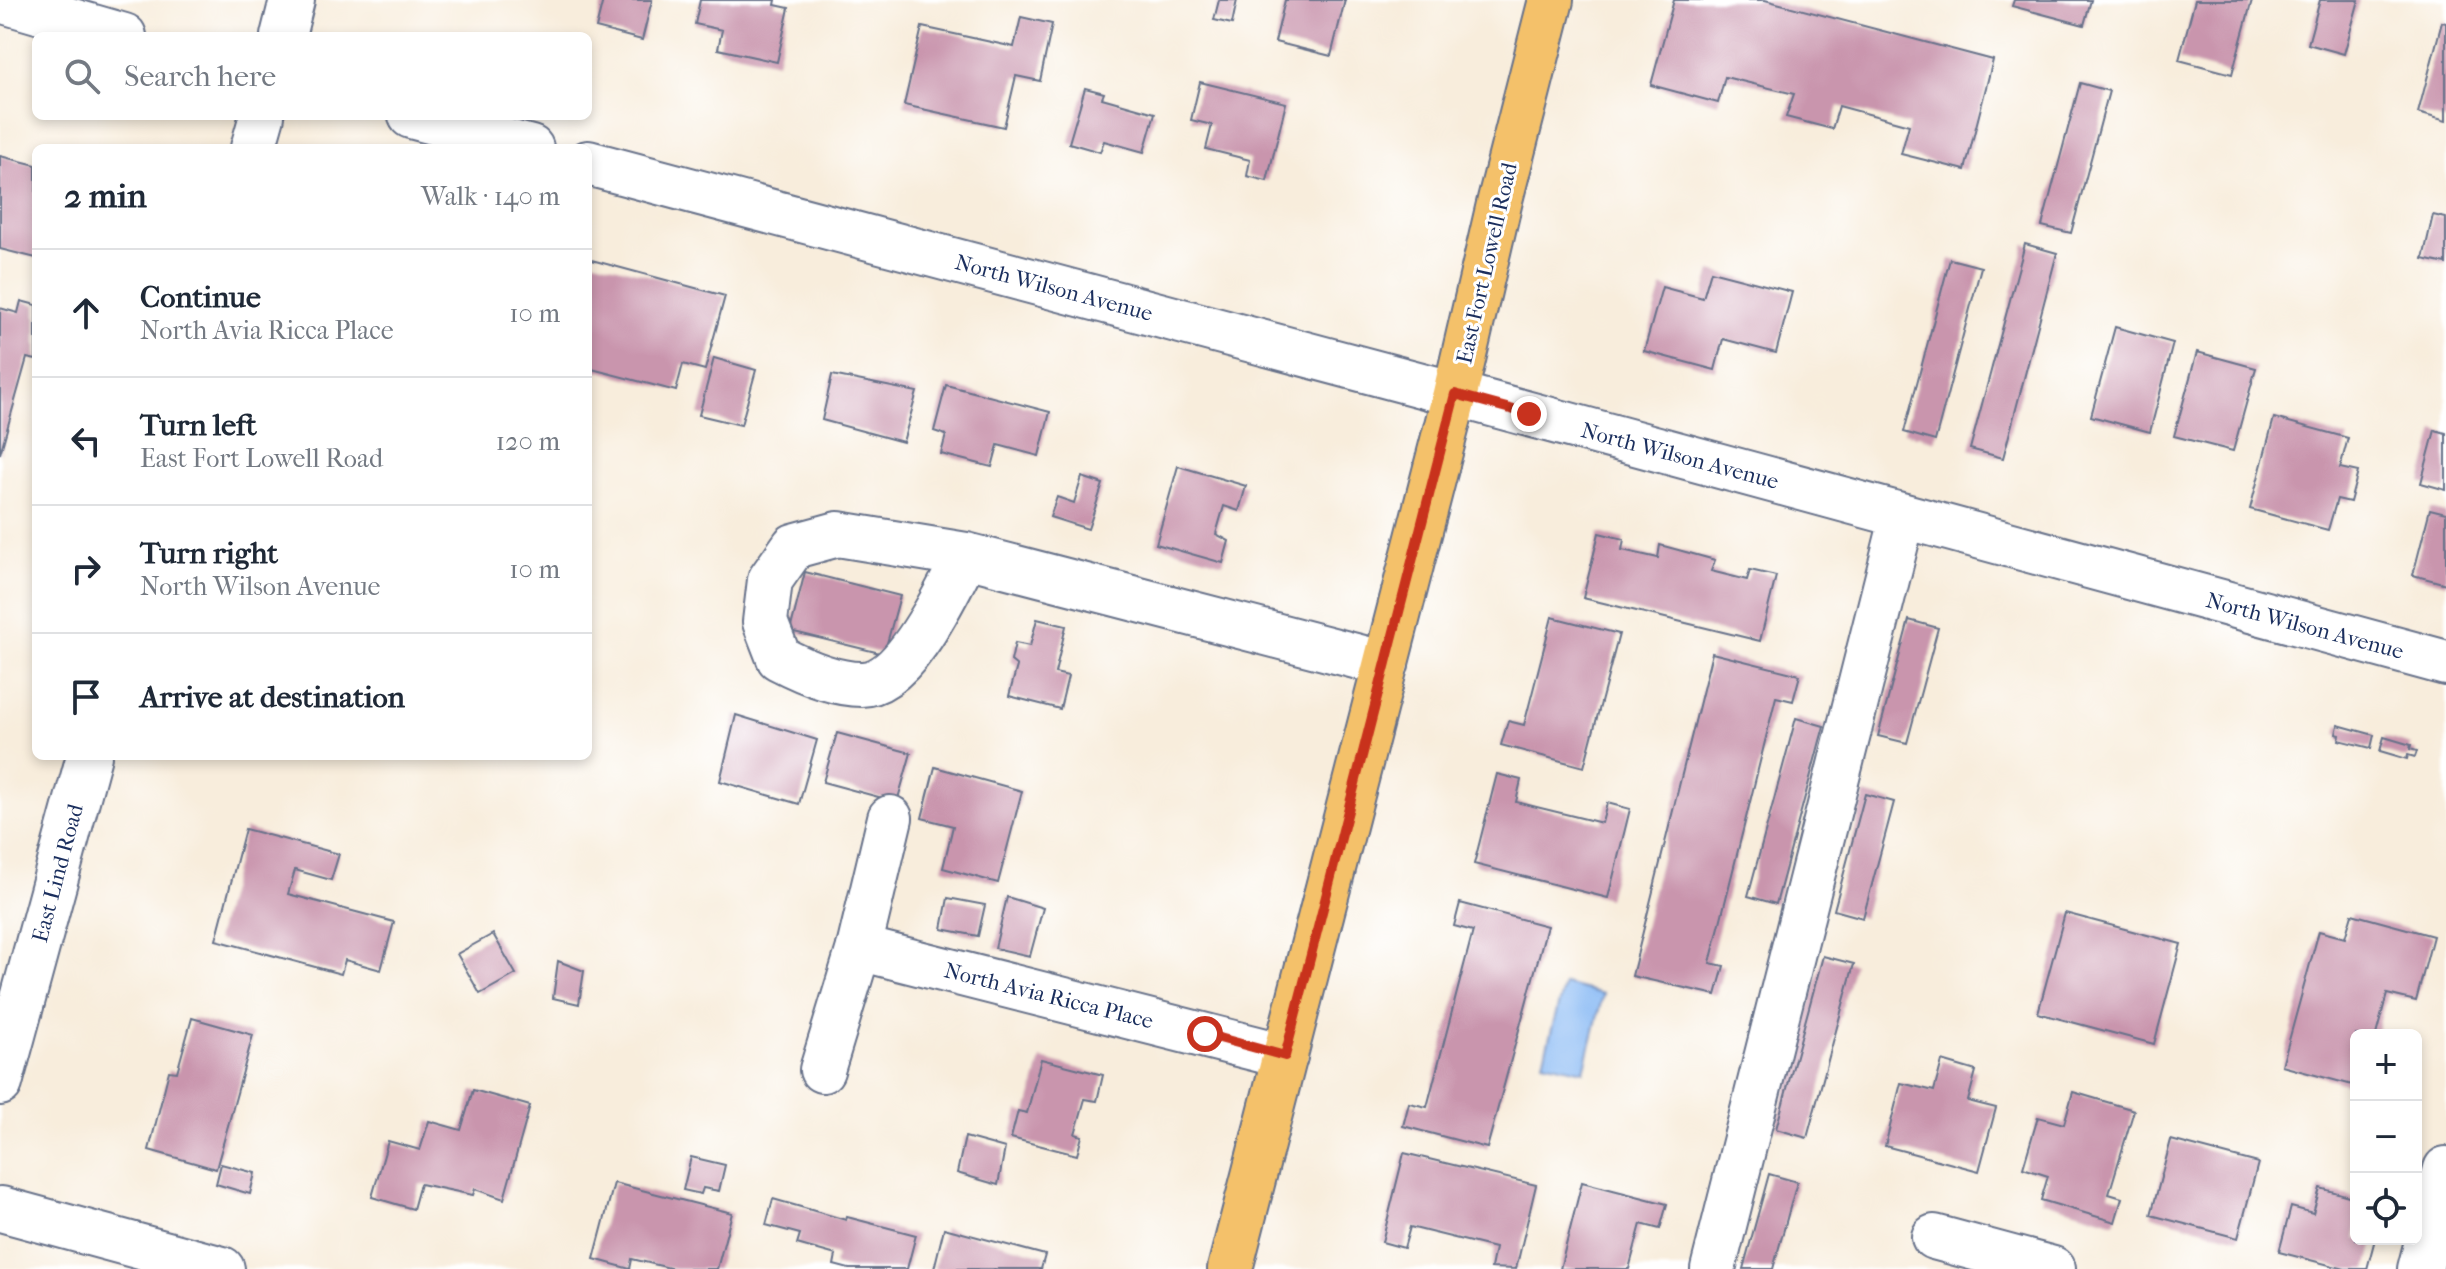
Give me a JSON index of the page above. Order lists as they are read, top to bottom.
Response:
{
  "streets": {
    "main road": ["East Fort Lowell Road"],
    "street": ["North Wilson Avenue", "East Lind Road", "North Avia Ricca Place"]
  },
  "crossings": [
    ["East Fort Lowell Road", "North Wilson Avenue"],
    ["East Fort Lowell Road", "North Avia Ricca Place"]
  ],
  "page": {
    "search": "Search here",
    "heading": ["2 min", "Walk · 140 m"],
    "list": [
      ["Continue", "North Avia Ricca Place", "10 m"],
      ["Turn left", "East Fort Lowell Road", "120 m"],
      ["Turn right", "North Wilson Avenue", "10 m"],
      "Arrive at destination"
    ],
    "map_buttons": ["+", "−"]
  }
}
